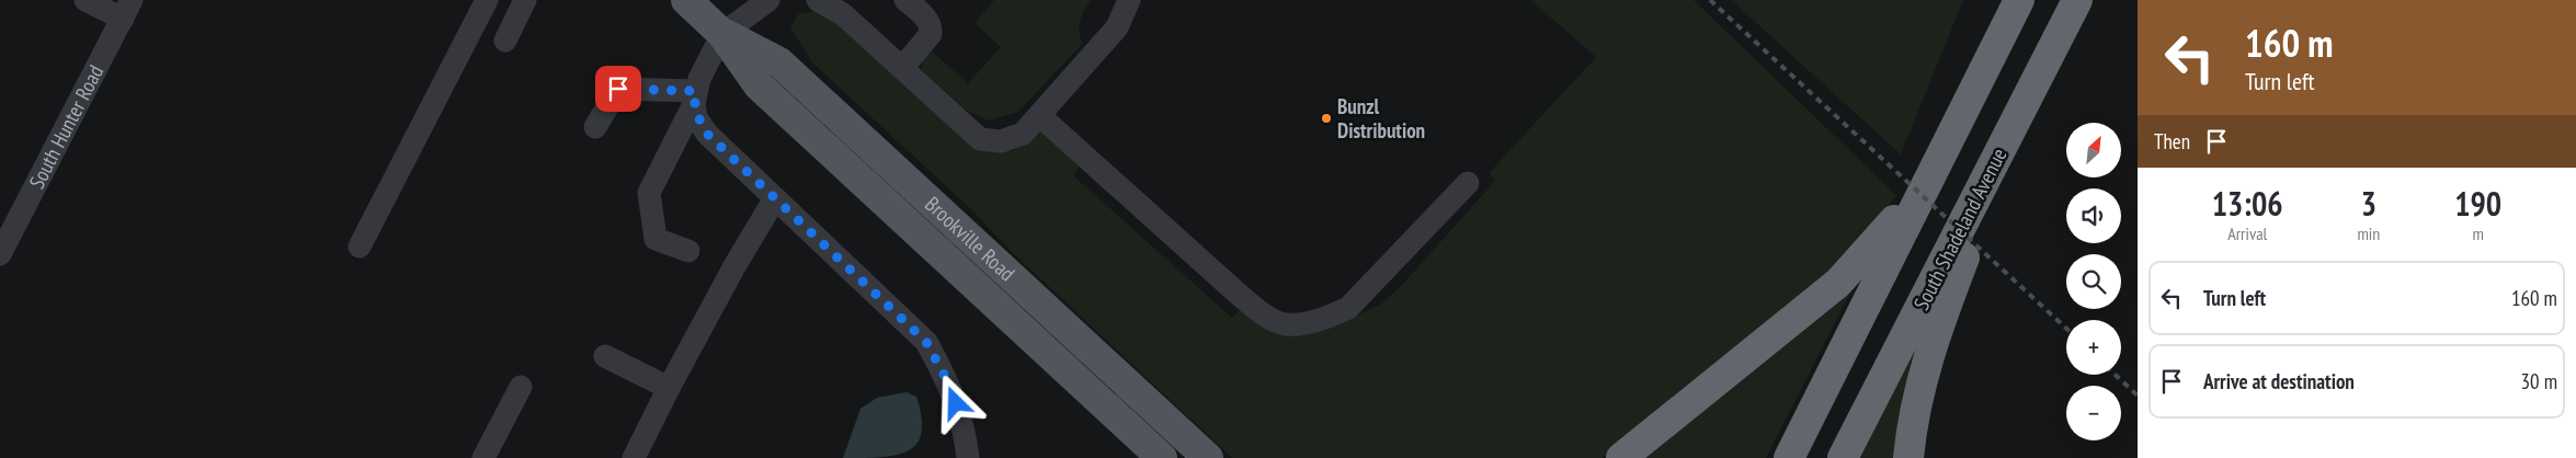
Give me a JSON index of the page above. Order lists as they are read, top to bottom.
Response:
{
  "streets": {
    "highway": ["South Shadeland Avenue"],
    "main road": ["Brookville Road"],
    "street": ["South Hunter Road"]
  },
  "places": ["Bunzl Distribution"],
  "north": "top right",
  "page": {
    "turn": ["160 m", "Turn left"],
    "then": "Then",
    "map_buttons": ["+", "−"],
    "eta": [
      "13:06",
      "Arrival",
      "3",
      "min",
      "190",
      "m"
    ],
    "list": [
      {
        "name": "Turn left",
        "value": "160 m"
      },
      {
        "name": "Arrive at destination",
        "value": "30 m"
      }
    ]
  }
}
